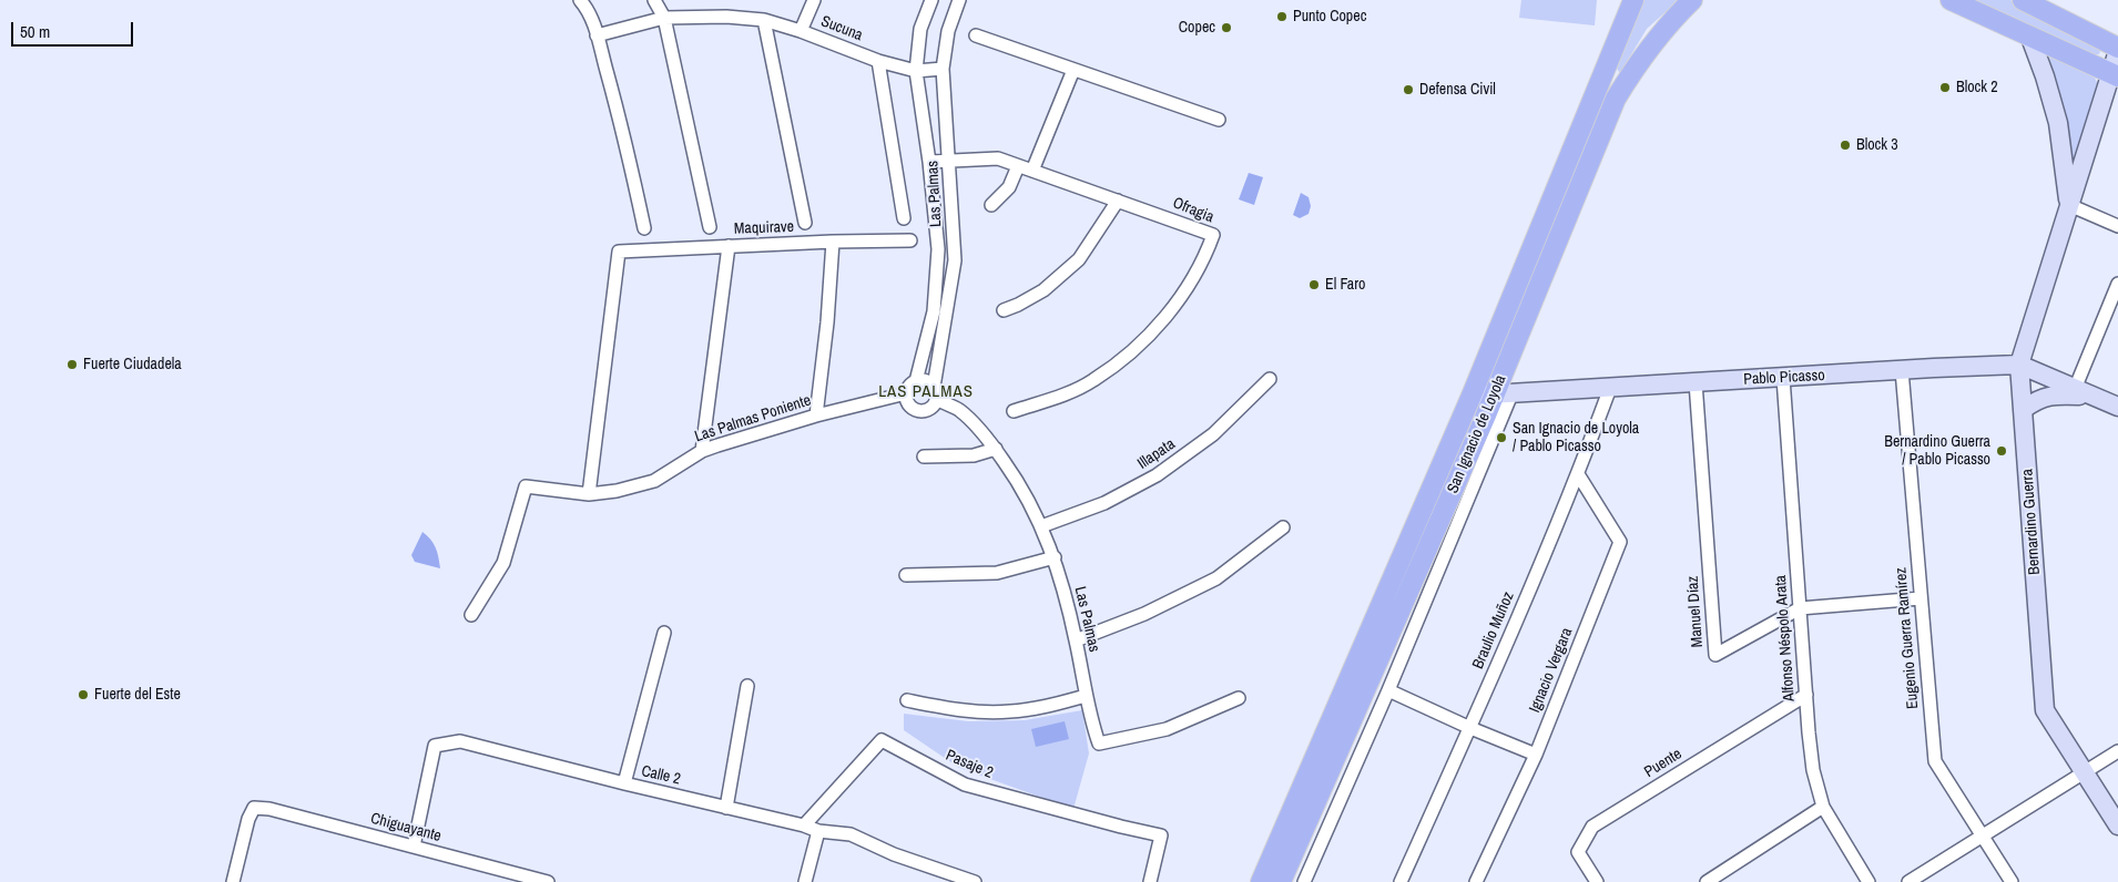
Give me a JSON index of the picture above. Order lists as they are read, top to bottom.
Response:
{
  "streets": {
    "main road": ["San Ignacio de Loyola"],
    "street": [
      "Sucuna",
      "Las Palmas",
      "Ofragia",
      "Maquirave",
      "Pablo Picasso",
      "Las Palmas Poniente",
      "Illapata",
      "Bernardino Guerra",
      "Manuel Díaz",
      "Braulio Muñoz",
      "Alfonso Néspolo Arata",
      "Eugenio Guerra Ramírez",
      "Ignacio Vergara",
      "Puente",
      "Pasaje 2",
      "Calle 2",
      "Chiguayante"
    ]
  },
  "crossings": [
    ["Sucuna", "Las Palmas"],
    ["Las Palmas", "Ofragia"],
    ["Las Palmas", "Las Palmas Poniente"],
    ["Las Palmas", "Illapata"],
    ["Maquirave", "Las Palmas Poniente"],
    ["Pablo Picasso", "San Ignacio de Loyola"],
    ["Pablo Picasso", "Bernardino Guerra"],
    ["Pablo Picasso", "Manuel Díaz"],
    ["Pablo Picasso", "Braulio Muñoz"],
    ["Pablo Picasso", "Alfonso Néspolo Arata"],
    ["Pablo Picasso", "Eugenio Guerra Ramírez"],
    ["Manuel Díaz", "Alfonso Néspolo Arata"],
    ["Manuel Díaz", "Eugenio Guerra Ramírez"],
    ["Braulio Muñoz", "Ignacio Vergara"],
    ["Alfonso Néspolo Arata", "Puente"],
    ["Pasaje 2", "Calle 2"],
    ["Calle 2", "Chiguayante"]
  ],
  "districts": ["LAS PALMAS"],
  "places": [
    "Punto Copec",
    "Copec",
    "Block 2",
    "Defensa Civil",
    "Block 3",
    "El Faro",
    "Fuerte Ciudadela",
    "San Ignacio de Loyola / Pablo Picasso",
    "Bernardino Guerra / Pablo Picasso",
    "Fuerte del Este"
  ],
  "scale_bar": "50 m"
}
